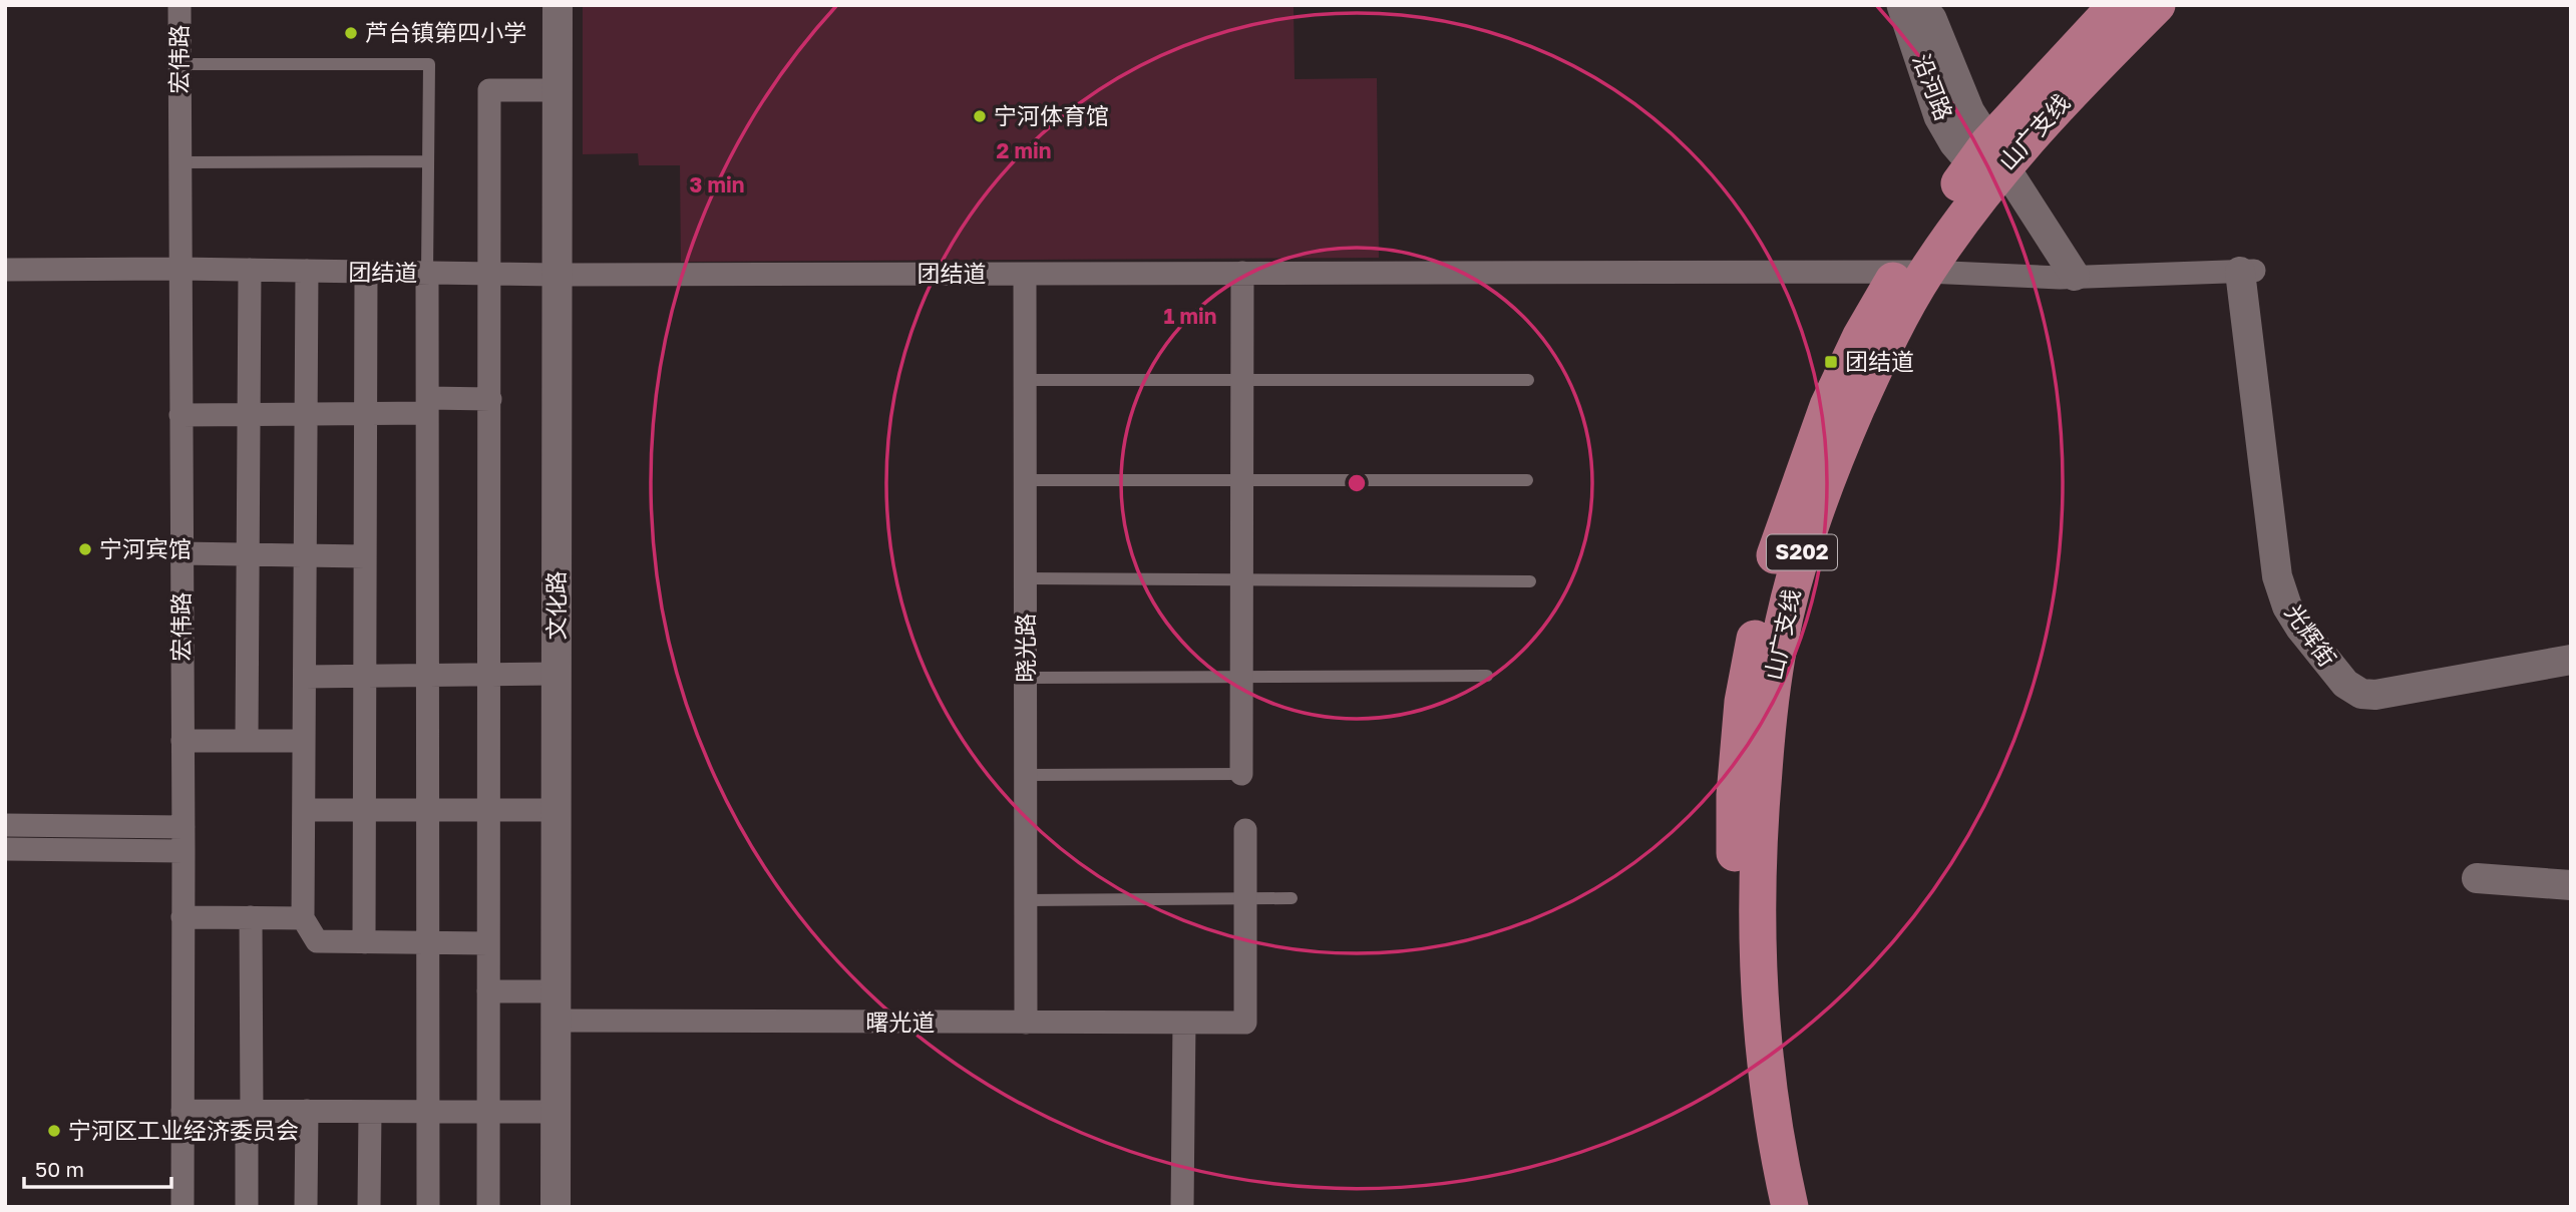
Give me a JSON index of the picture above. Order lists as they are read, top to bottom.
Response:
{
  "streets": {
    "main road": ["沿河路", "山广支线", "S202"],
    "street": [
      "宏伟路",
      "团结道",
      "文化路",
      "光辉街",
      "晓光路",
      "曙光道"
    ]
  },
  "crossings": [
    ["宏伟路", "团结道"],
    ["沿河路", "山广支线"],
    ["山广支线", "团结道"],
    ["团结道", "文化路"],
    ["团结道", "光辉街"],
    ["团结道", "晓光路"],
    ["文化路", "曙光道"],
    ["晓光路", "曙光道"]
  ],
  "places": {
    "other": [
      "芦台镇第四小学",
      "宁河体育馆",
      "宁河宾馆",
      "宁河区工业经济委员会"
    ],
    "transit": ["团结道"]
  },
  "scale_bar": "50 m",
  "rings": ["2 min", "3 min", "1 min"]
}
